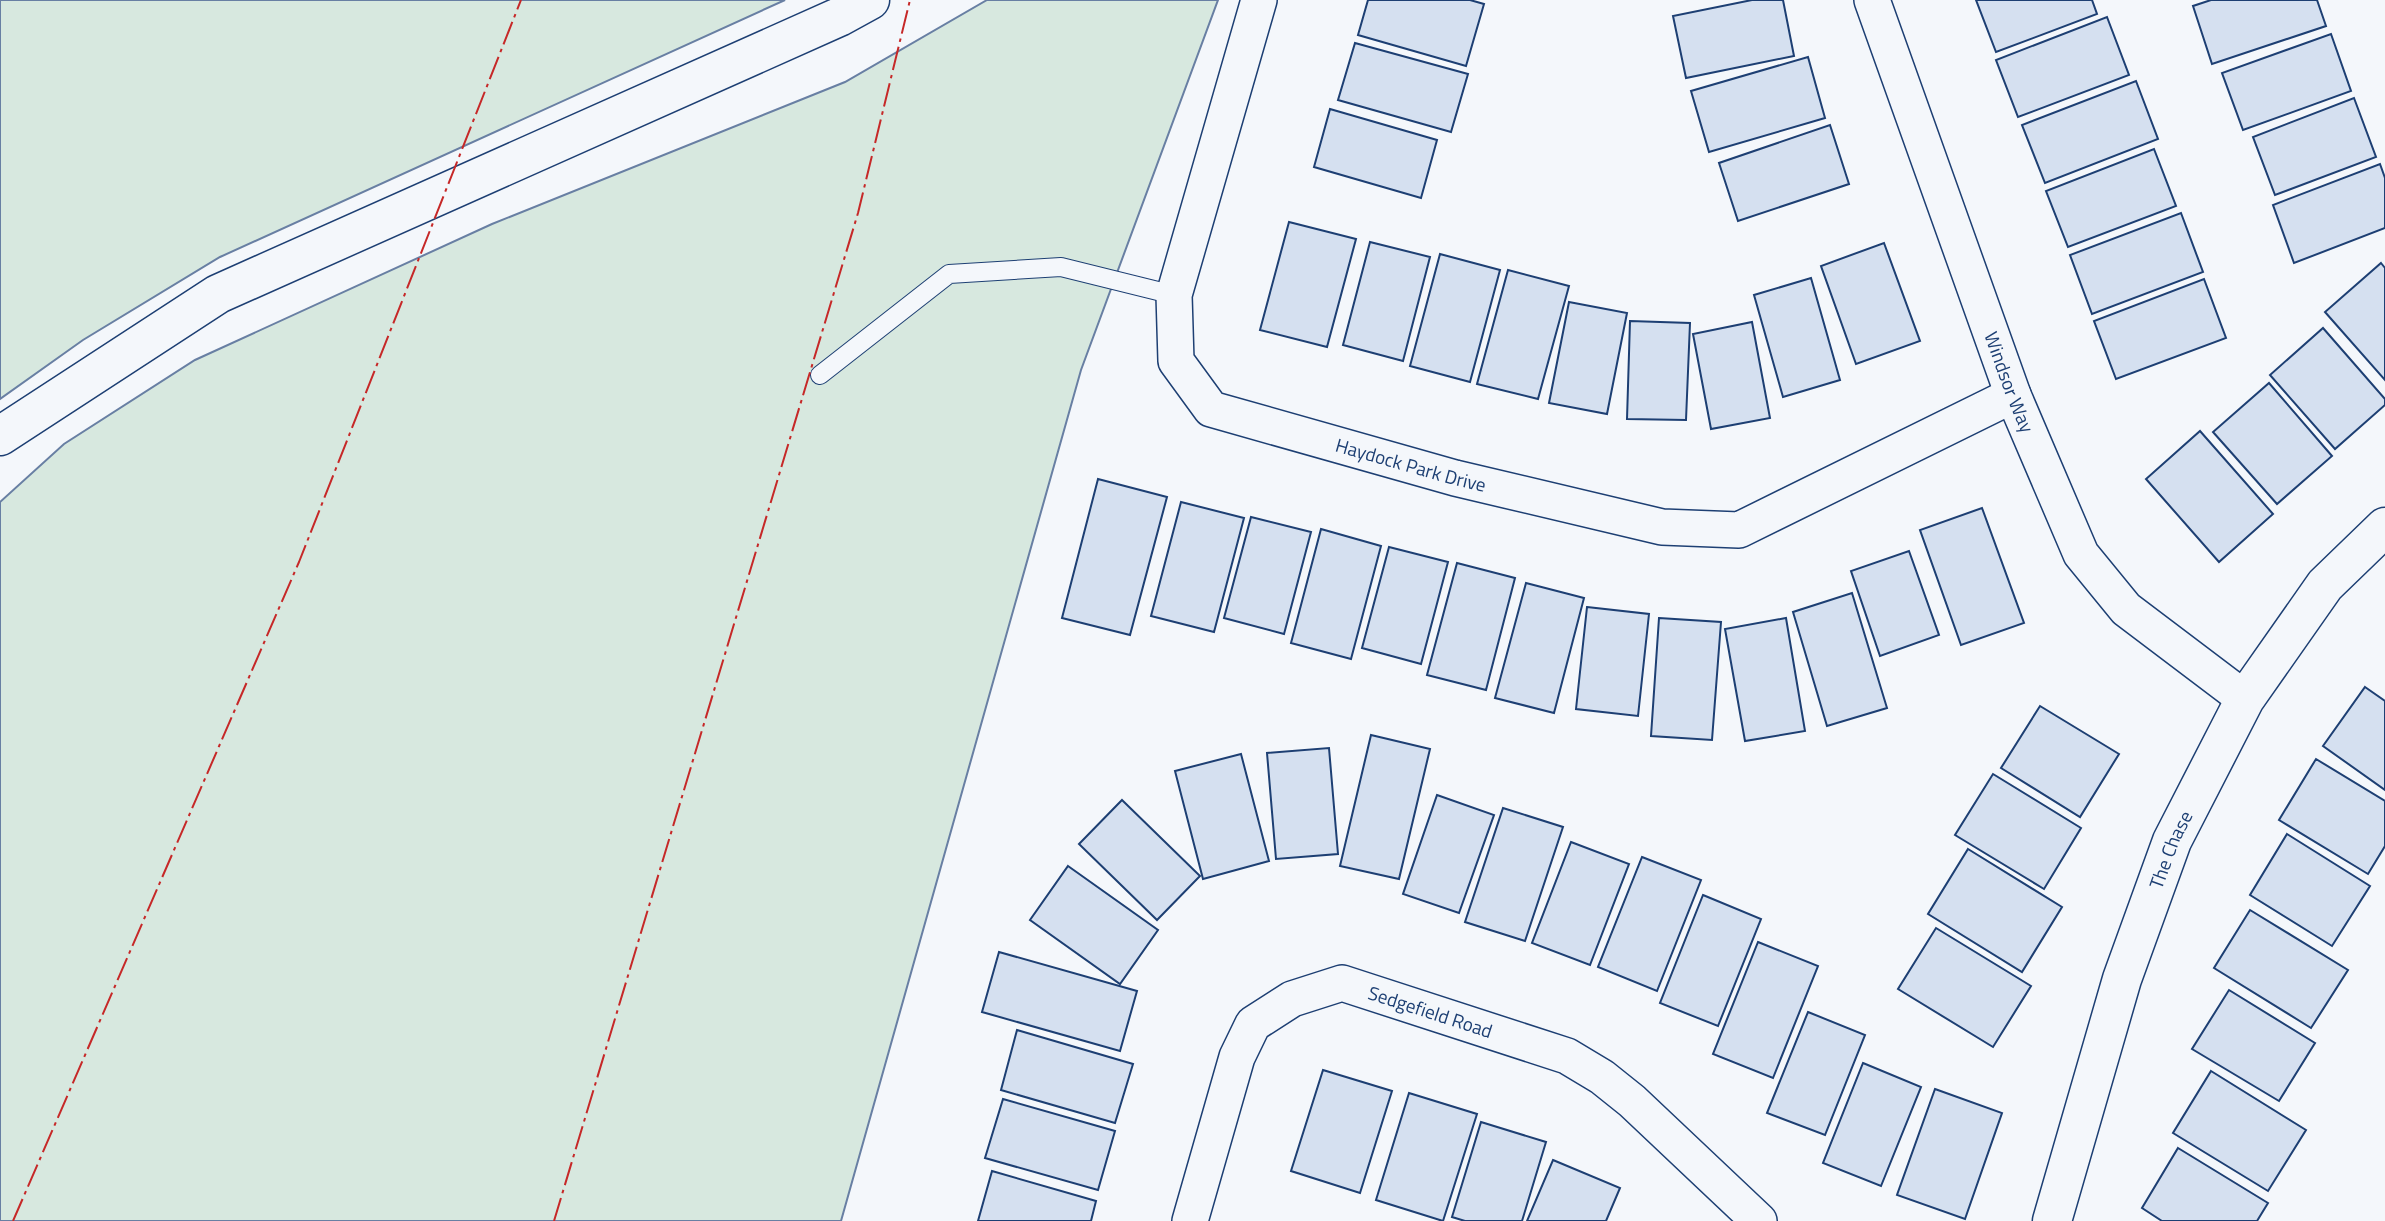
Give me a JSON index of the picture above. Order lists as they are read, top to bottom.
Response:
{
  "streets": {
    "main road": ["The Chase"],
    "street": ["Windsor Way", "Haydock Park Drive", "Sedgefield Road"]
  },
  "crossings": [
    ["Windsor Way", "Haydock Park Drive"],
    ["Windsor Way", "The Chase"]
  ]
}
